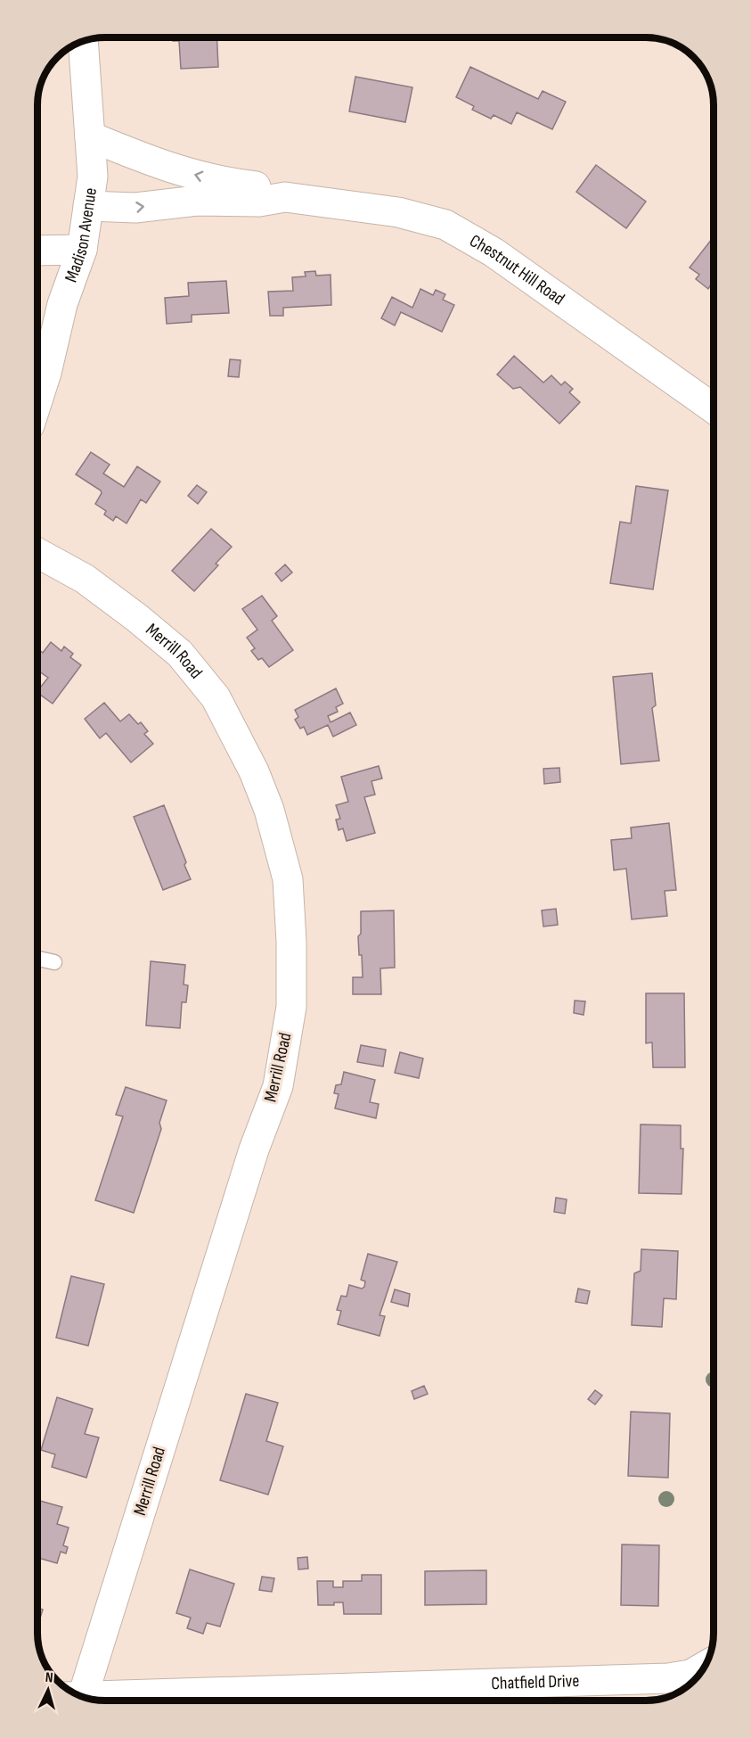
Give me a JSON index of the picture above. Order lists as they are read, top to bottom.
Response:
{
  "streets": {
    "street": [
      "Madison Avenue",
      "Chestnut Hill Road",
      "Merrill Road",
      "Chatfield Drive"
    ]
  },
  "crossings": [
    ["Madison Avenue", "Chestnut Hill Road"]
  ],
  "north": "top"
}
